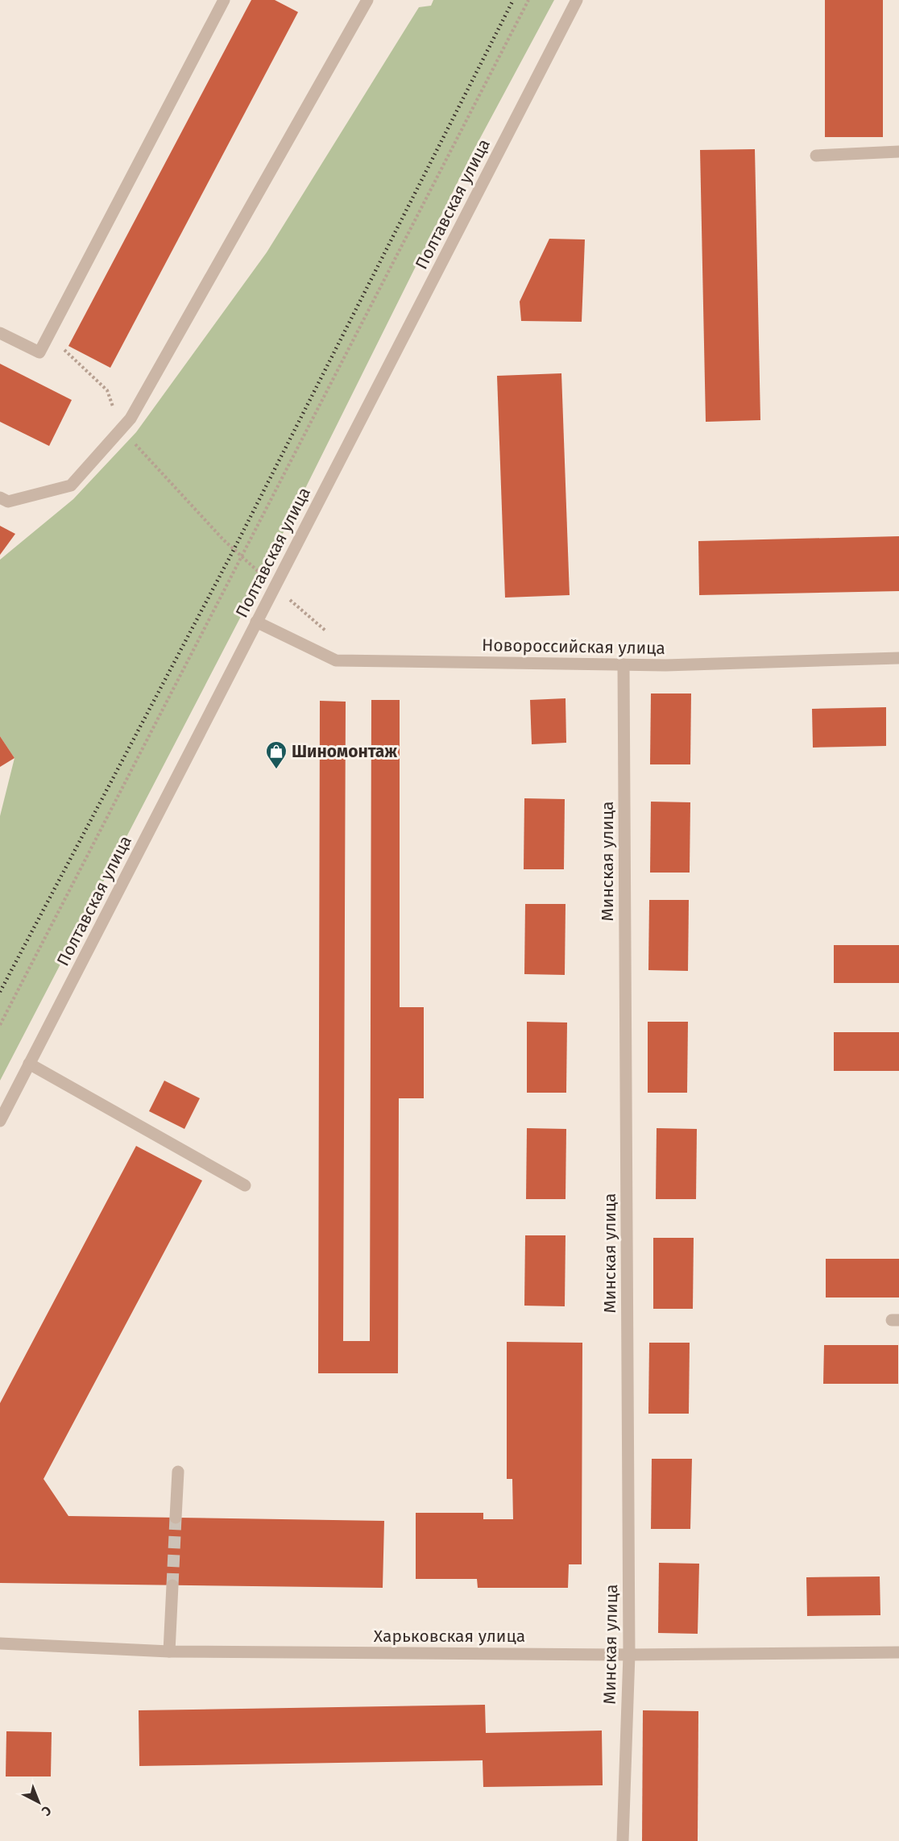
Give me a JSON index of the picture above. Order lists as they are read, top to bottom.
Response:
{
  "streets": {
    "street": [
      "Полтавская улица",
      "Новороссийская улица",
      "Минская улица",
      "Харьковская улица"
    ]
  },
  "crossings": [
    ["Полтавская улица", "Новороссийская улица"],
    ["Новороссийская улица", "Минская улица"],
    ["Минская улица", "Харьковская улица"]
  ],
  "places": {
    "shop": ["Шиномонтаж"]
  },
  "north": "bottom right"
}
